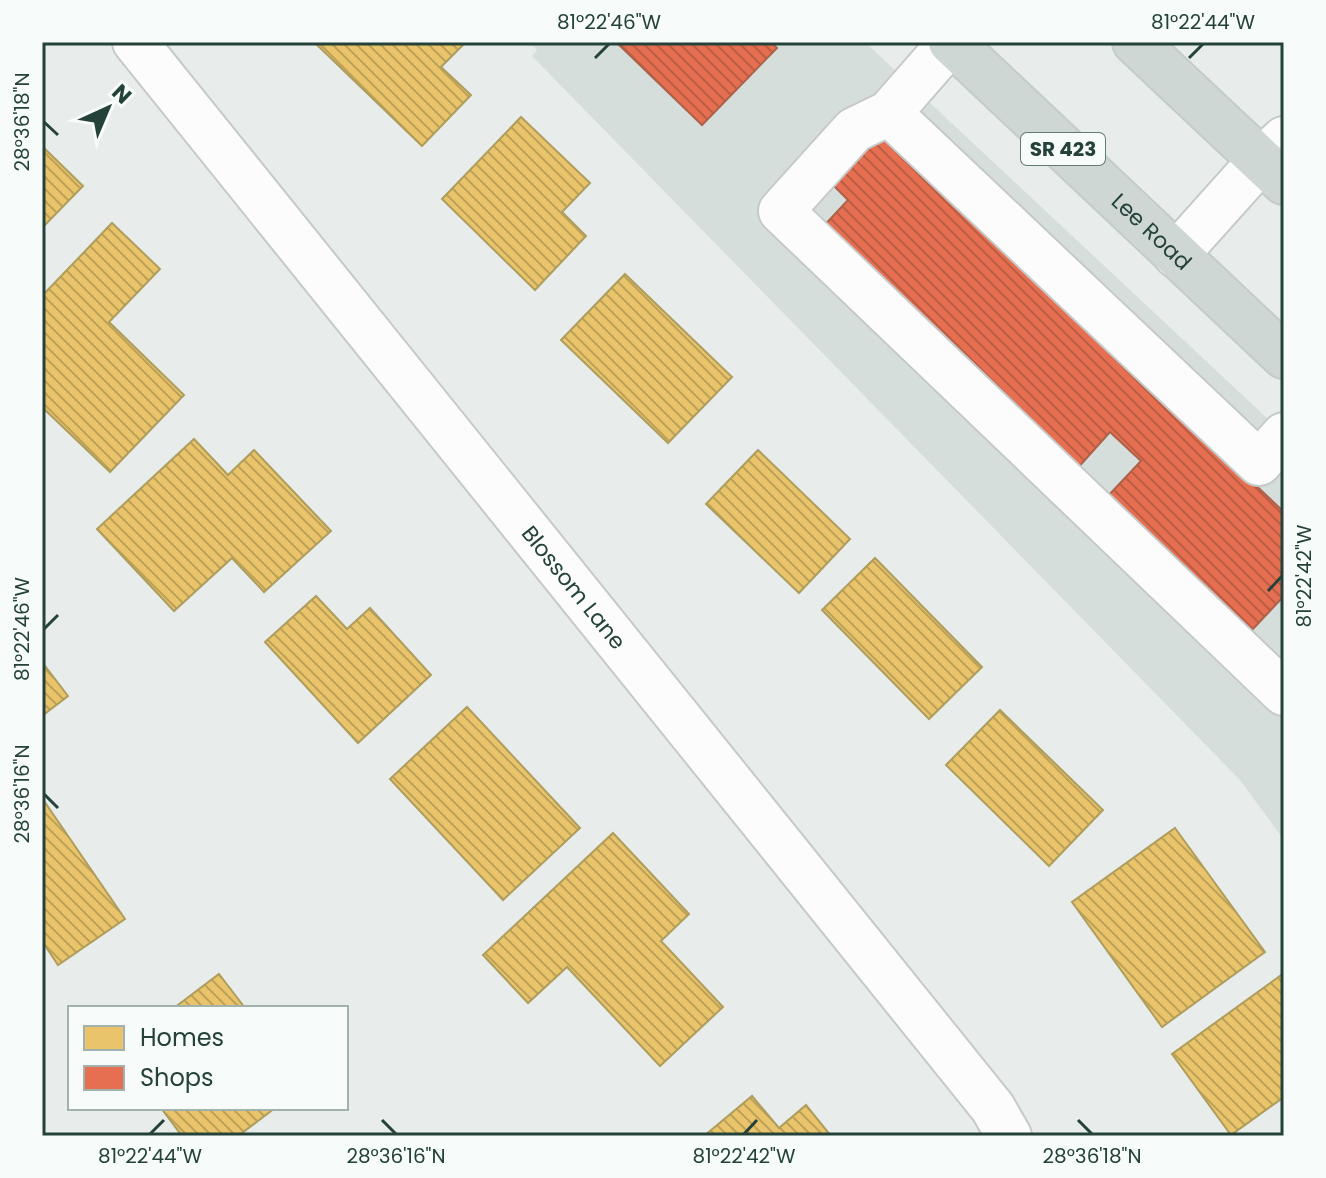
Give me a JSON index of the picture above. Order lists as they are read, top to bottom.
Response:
{
  "streets": {
    "main road": ["SR 423", "Lee Road"],
    "street": ["Blossom Lane"]
  },
  "legend": ["Homes", "Shops"],
  "north": "top right",
  "coordinates": [
    "81°22'46\"W",
    "81°22'44\"W",
    "28°36'18\"N",
    "81°22'42\"W",
    "28°36'16\"N"
  ]
}
